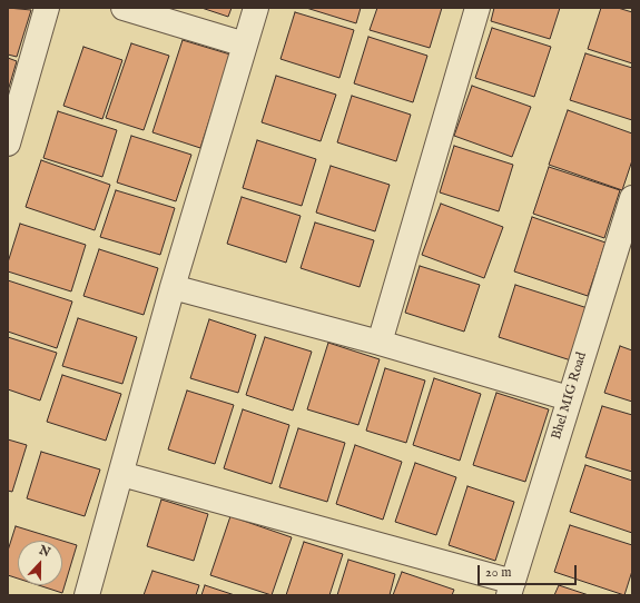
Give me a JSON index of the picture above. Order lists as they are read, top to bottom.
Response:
{
  "streets": {
    "street": ["Bhel MIG Road"]
  },
  "scale_bar": "20 m",
  "north": "top"
}
